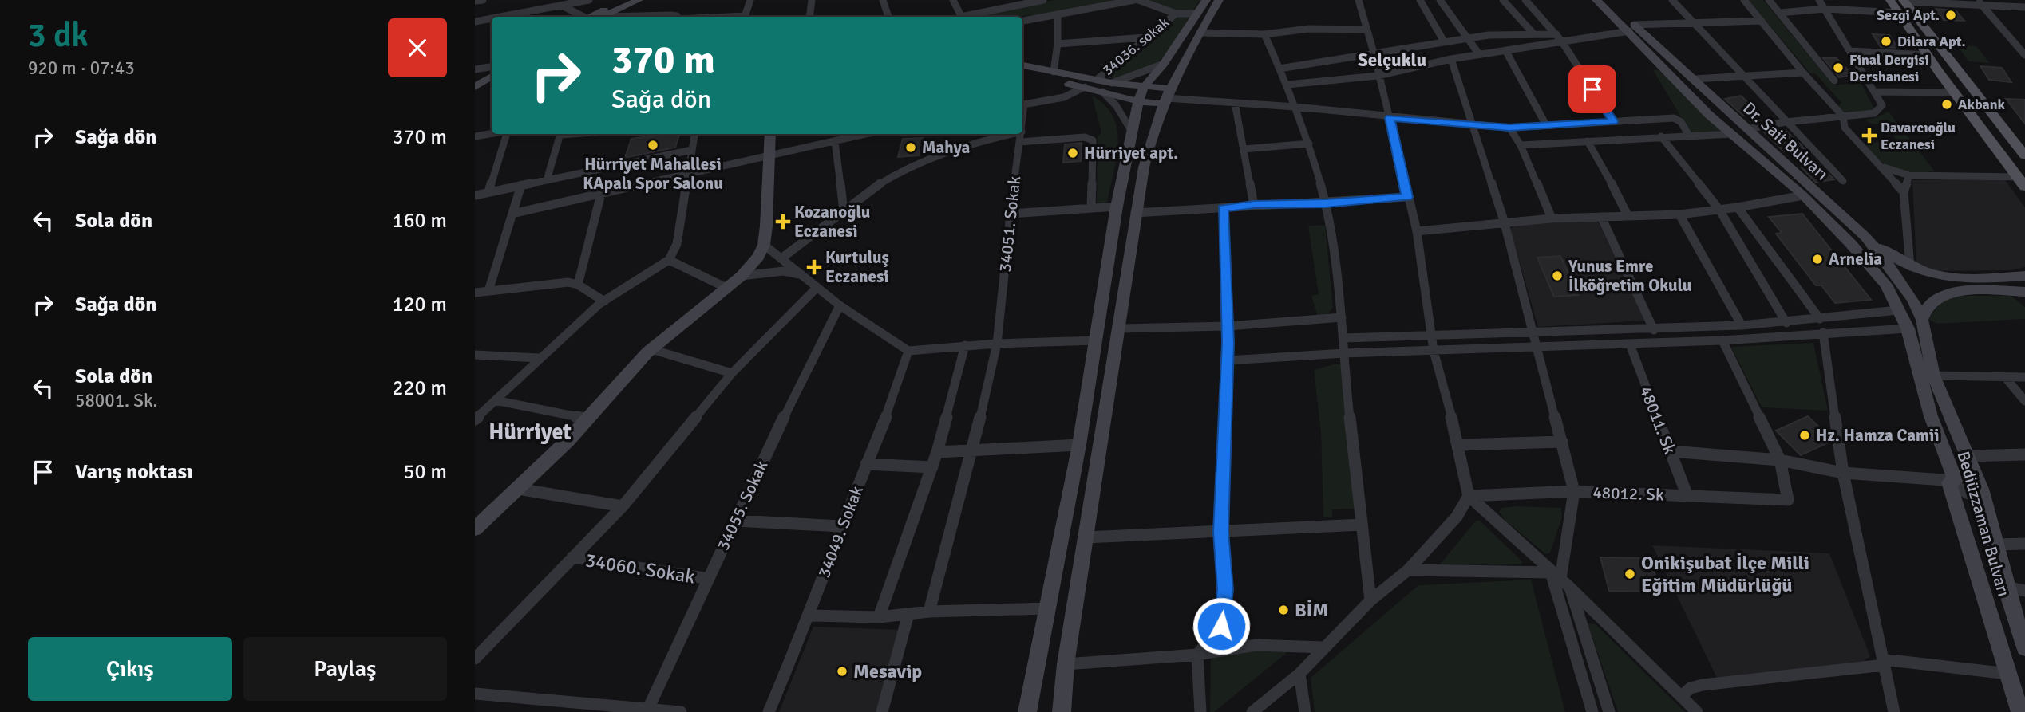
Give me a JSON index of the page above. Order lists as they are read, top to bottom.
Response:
{
  "streets": {
    "main road": ["Dr. Sait Bulvarı", "Bediüzzaman Bulvarı"],
    "street": [
      "34036. sokak",
      "34051. Sokak",
      "48011. Sk",
      "48012. Sk",
      "34055. Sokak",
      "34049. Sokak",
      "34060. Sokak"
    ]
  },
  "crossings": [
    ["Dr. Sait Bulvarı", "Bediüzzaman Bulvarı"],
    ["48011. Sk", "48012. Sk"],
    ["34055. Sokak", "34060. Sokak"]
  ],
  "districts": ["Selçuklu", "Hürriyet"],
  "places": {
    "other": [
      "Sezgi Apt.",
      "Dilara Apt.",
      "Final Dergisi Dershanesi",
      "Akbank",
      "Hürriyet Mahallesi KApalı Spor Salonu",
      "Mahya",
      "Hürriyet apt.",
      "Arnelia",
      "Yunus Emre İlköğretim Okulu",
      "Hz. Hamza Camii",
      "Onikişubat İlçe Milli Eğitim Müdürlüğü",
      "BİM",
      "Mesavip"
    ],
    "health": ["Davarcıoğlu Eczanesi", "Kozanoğlu Eczanesi", "Kurtuluş Eczanesi"]
  },
  "page": {
    "heading": ["3 dk", "920 m · 07:43"],
    "turn": ["370 m", "Sağa dön"],
    "list": [
      {
        "name": "Sağa dön",
        "value": "370 m"
      },
      {
        "name": "Sola dön",
        "value": "160 m"
      },
      {
        "name": "Sağa dön",
        "value": "120 m"
      },
      {
        "name": "Sola dön",
        "note": "58001. Sk.",
        "value": "220 m"
      },
      {
        "name": "Varış noktası",
        "value": "50 m"
      }
    ],
    "buttons": ["Çıkış", "Paylaş"]
  }
}
